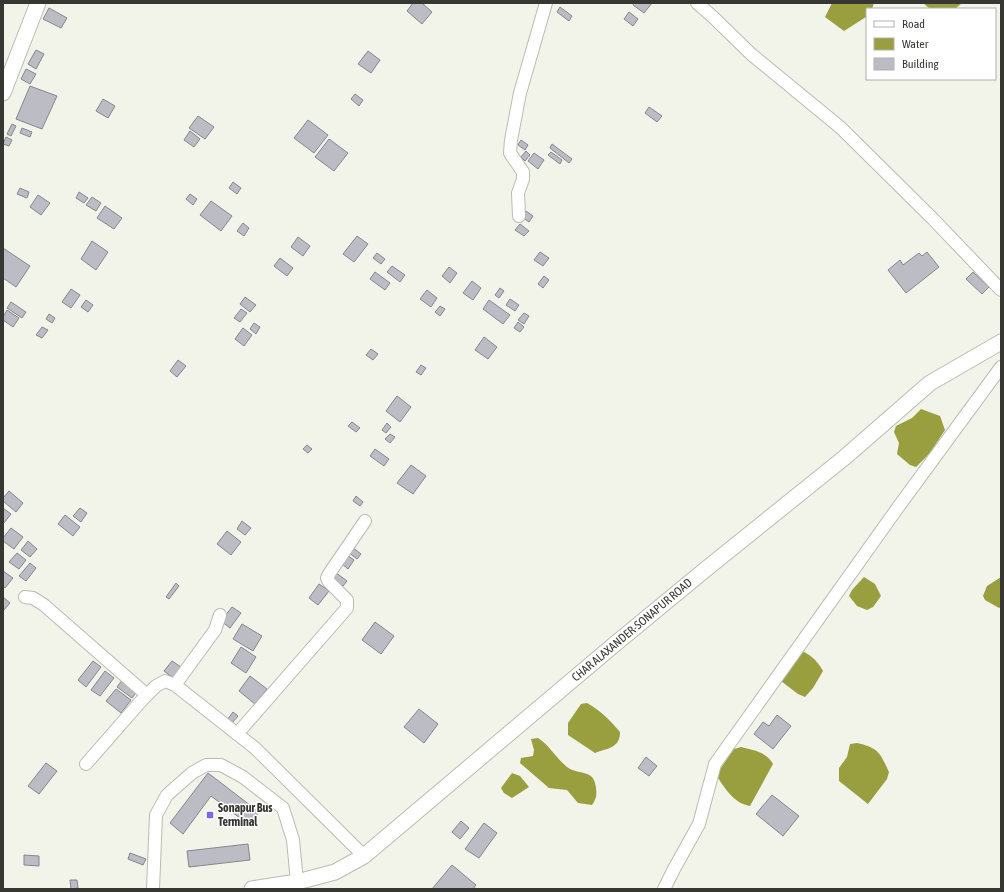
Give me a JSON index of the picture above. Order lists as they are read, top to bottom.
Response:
{
  "streets": {
    "main road": ["CHAR ALAXANDER-SONAPUR ROAD"]
  },
  "places": {
    "transit": ["Sonapur Bus Terminal"]
  },
  "legend": ["Road", "Water", "Building"]
}
